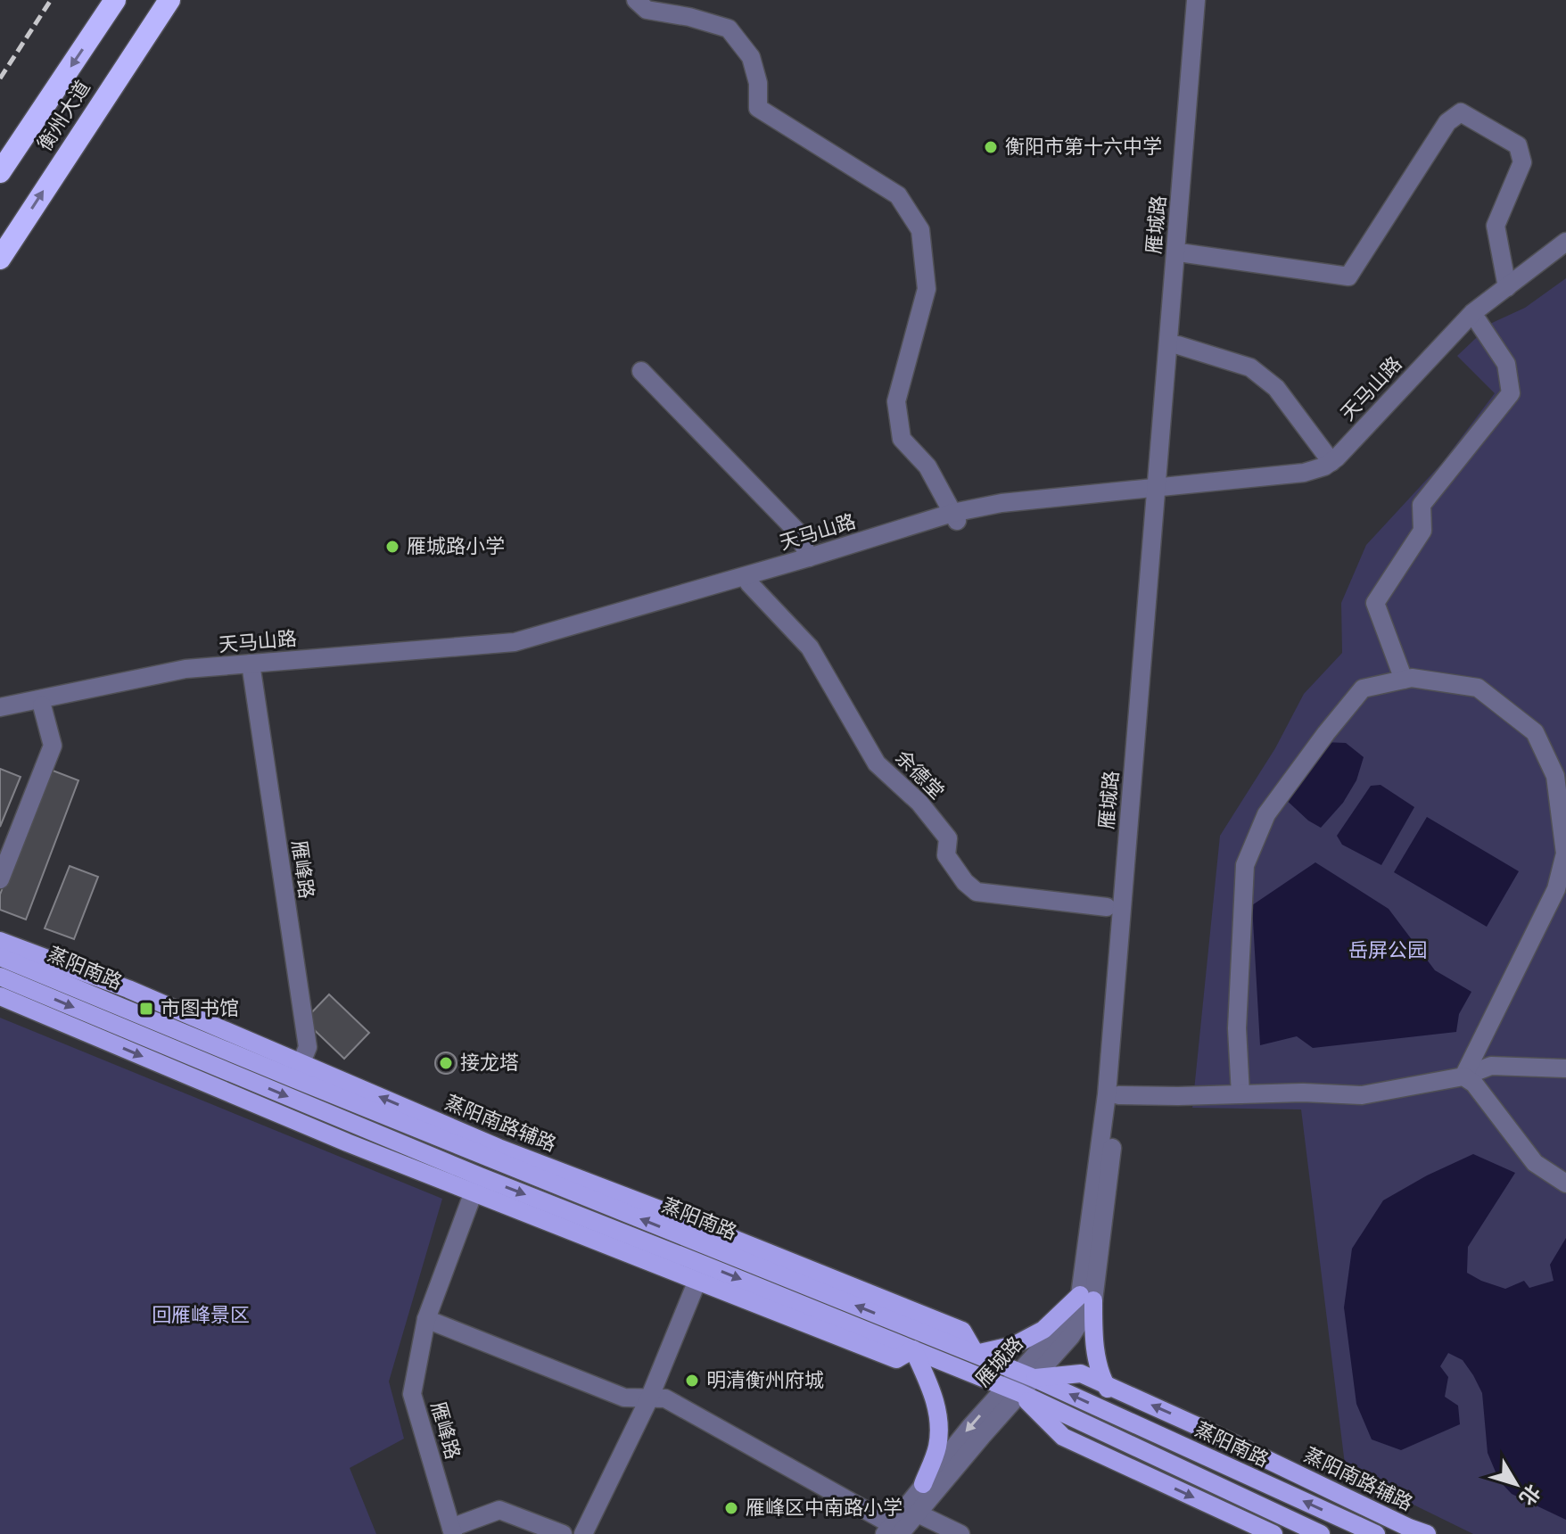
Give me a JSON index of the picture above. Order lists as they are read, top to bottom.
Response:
{
  "streets": {
    "highway": ["衡州大道"],
    "main road": ["蒸阳南路", "蒸阳南路辅路"],
    "street": [
      "雁城路",
      "天马山路",
      "余德堂",
      "雁峰路"
    ]
  },
  "crossings": [
    ["雁城路", "天马山路"],
    ["雁城路", "蒸阳南路"],
    ["雁城路", "蒸阳南路辅路"],
    ["天马山路", "余德堂"],
    ["天马山路", "雁峰路"],
    ["雁峰路", "蒸阳南路"],
    ["蒸阳南路", "蒸阳南路辅路"]
  ],
  "parks": ["岳屏公园", "回雁峰景区"],
  "places": {
    "other": [
      "衡阳市第十六中学",
      "雁城路小学",
      "接龙塔",
      "明清衡州府城",
      "雁峰区中南路小学"
    ],
    "transit": ["市图书馆"]
  },
  "north": "bottom right"
}
